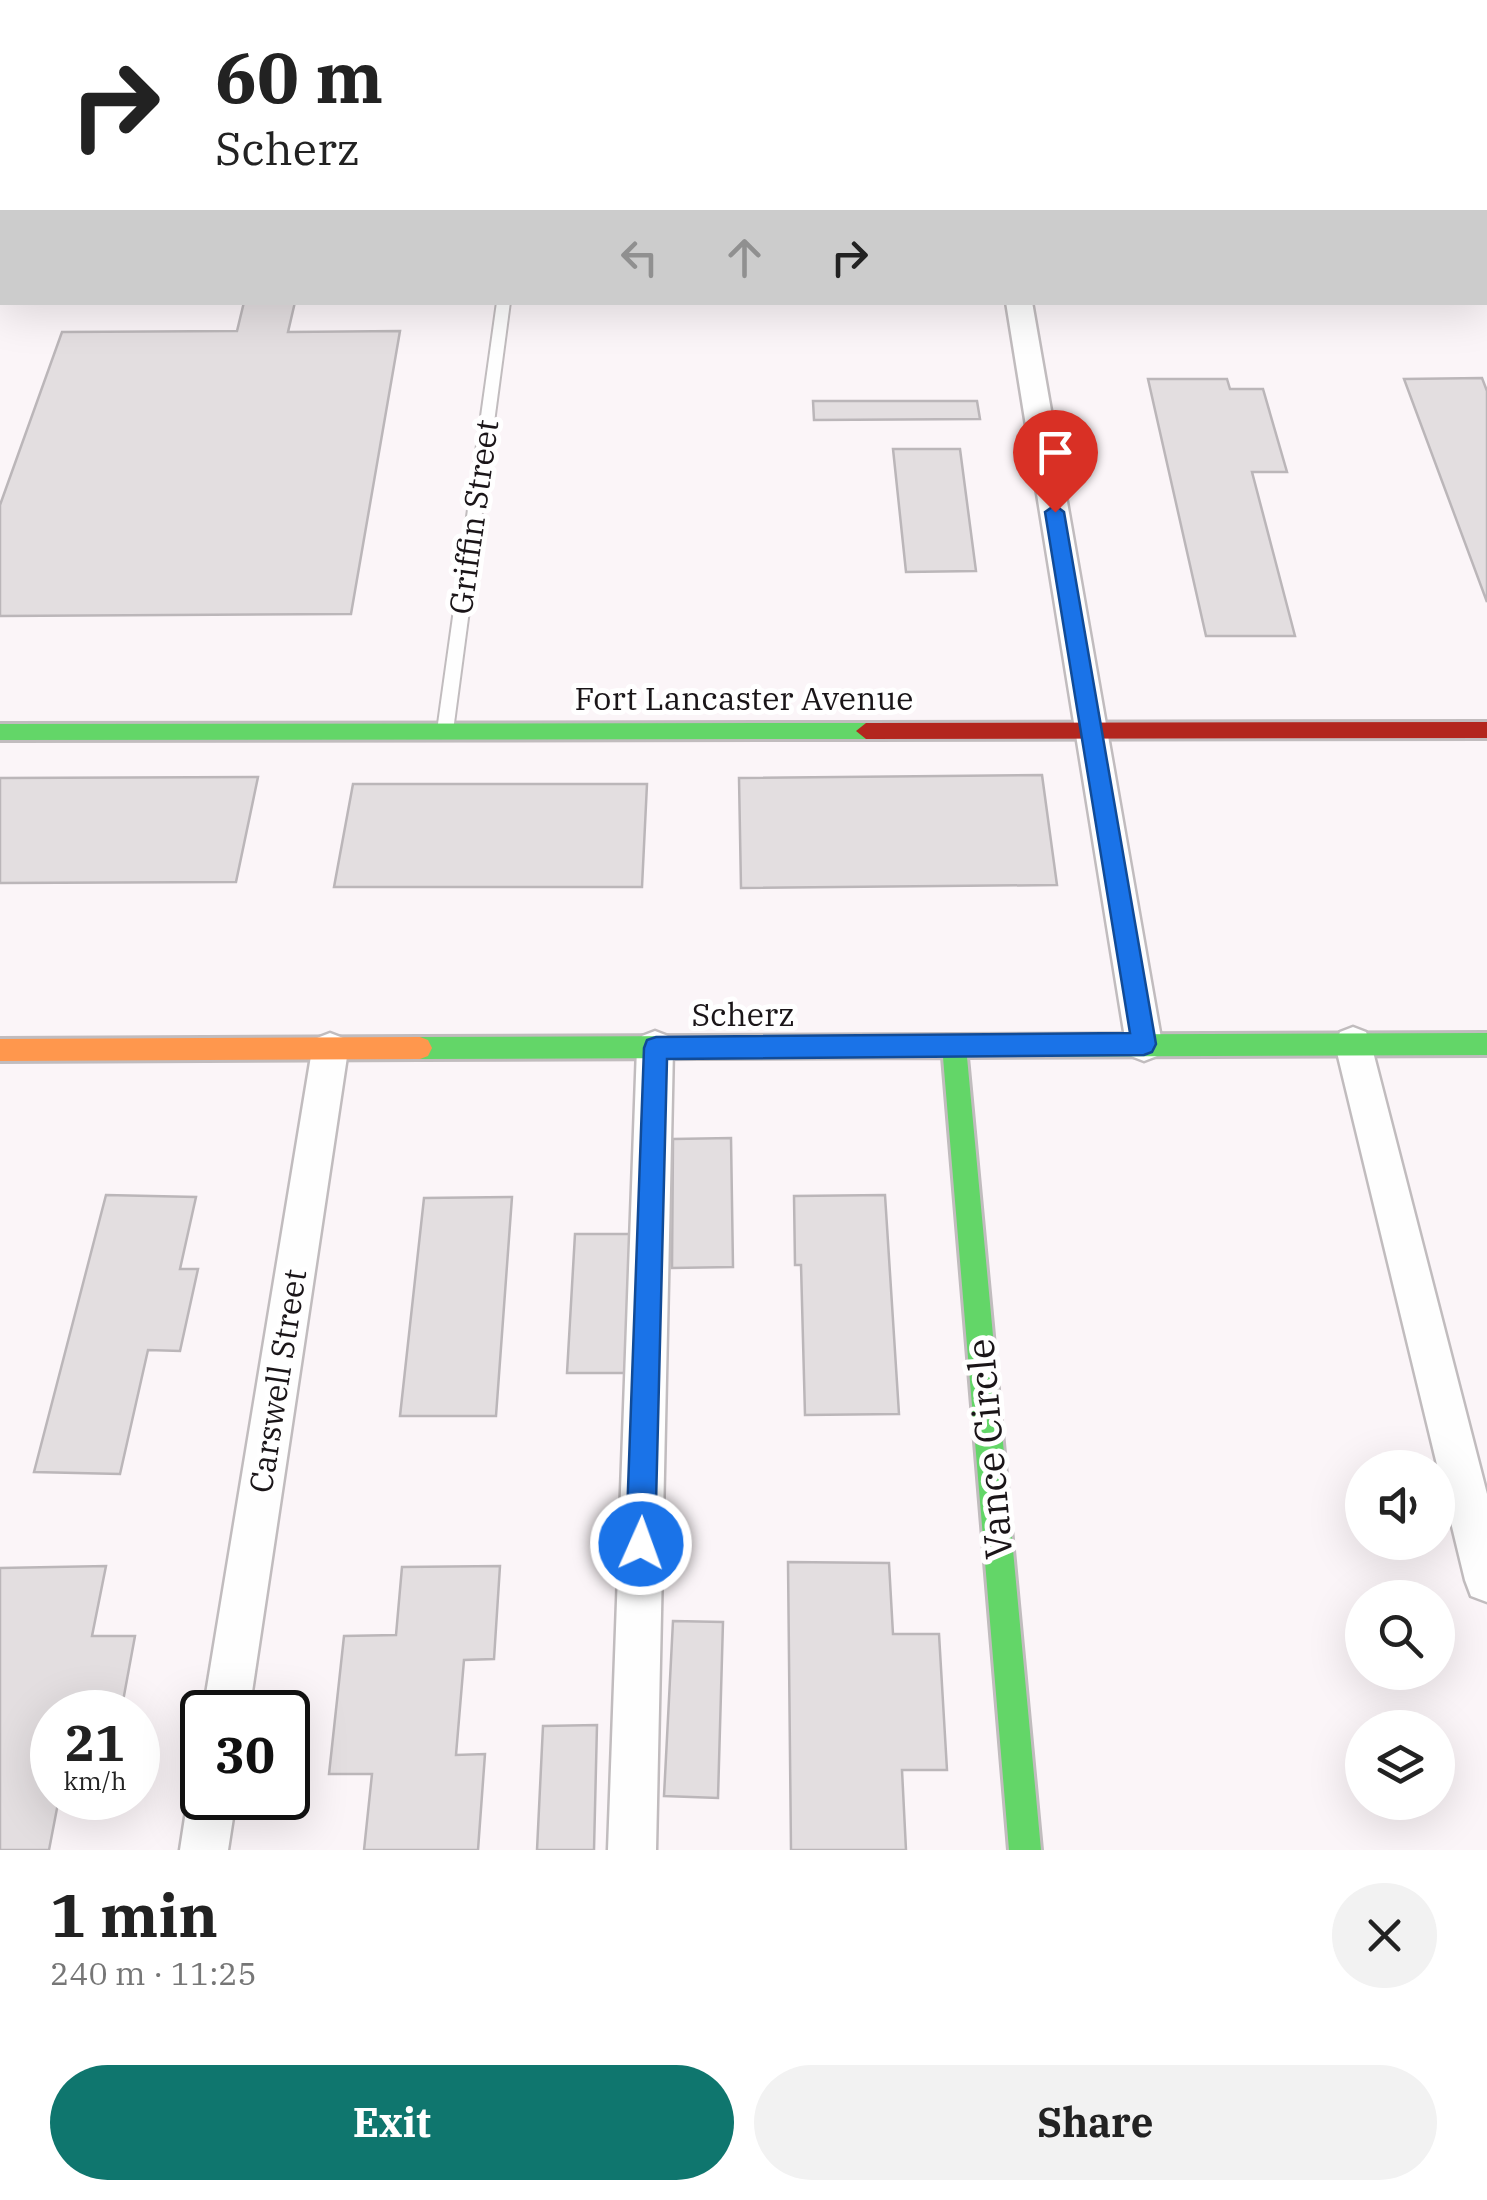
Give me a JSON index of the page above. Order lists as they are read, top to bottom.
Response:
{
  "streets": {
    "street": [
      "Fort Lancaster Avenue",
      "Scherz",
      "Carswell Street",
      "Vance Circle"
    ],
    "lane": ["Griffin Street"]
  },
  "crossings": [
    ["Griffin Street", "Fort Lancaster Avenue"],
    ["Scherz", "Carswell Street"],
    ["Scherz", "Vance Circle"]
  ],
  "page": {
    "turn": ["60 m", "Scherz"],
    "speed": "21 km/h",
    "limit": "30",
    "heading": ["1 min", "240 m · 11:25"],
    "buttons": ["Exit", "Share"]
  }
}
